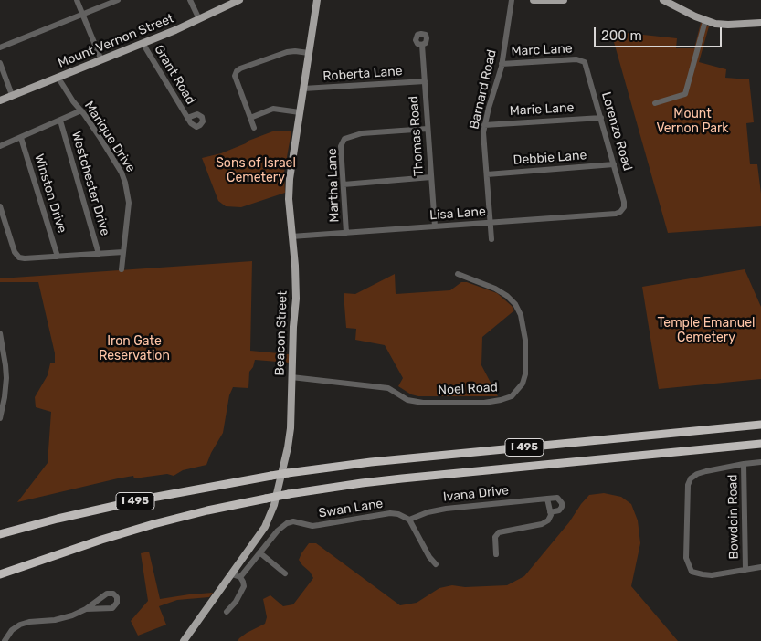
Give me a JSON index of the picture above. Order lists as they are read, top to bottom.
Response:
{
  "streets": {
    "highway": ["I 495"],
    "main road": ["Mount Vernon Street", "Beacon Street"],
    "street": [
      "Marc Lane",
      "Roberta Lane",
      "Grant Road",
      "Barnard Road",
      "Marie Lane",
      "Lorenzo Road",
      "Thomas Road",
      "Marique Drive",
      "Debbie Lane",
      "Westchester Drive",
      "Martha Lane",
      "Winston Drive",
      "Lisa Lane",
      "Noel Road",
      "Ivana Drive",
      "Swan Lane",
      "Bowdoin Road"
    ]
  },
  "crossings": [
    ["Mount Vernon Street", "Grant Road"],
    ["Mount Vernon Street", "Marique Drive"],
    ["Marc Lane", "Barnard Road"],
    ["Marc Lane", "Lorenzo Road"],
    ["Roberta Lane", "Thomas Road"],
    ["Roberta Lane", "Beacon Street"],
    ["Barnard Road", "Marie Lane"],
    ["Barnard Road", "Debbie Lane"],
    ["Barnard Road", "Lisa Lane"],
    ["Marie Lane", "Lorenzo Road"],
    ["Lorenzo Road", "Debbie Lane"],
    ["Lorenzo Road", "Lisa Lane"],
    ["Thomas Road", "Martha Lane"],
    ["Thomas Road", "Lisa Lane"],
    ["Martha Lane", "Lisa Lane"],
    ["Lisa Lane", "Beacon Street"],
    ["Beacon Street", "Noel Road"],
    ["Ivana Drive", "Swan Lane"]
  ],
  "parks": [
    "Mount Vernon Park",
    "Sons of Israel Cemetery",
    "Temple Emanuel Cemetery",
    "Iron Gate Reservation"
  ],
  "scale_bar": "200 m"
}
